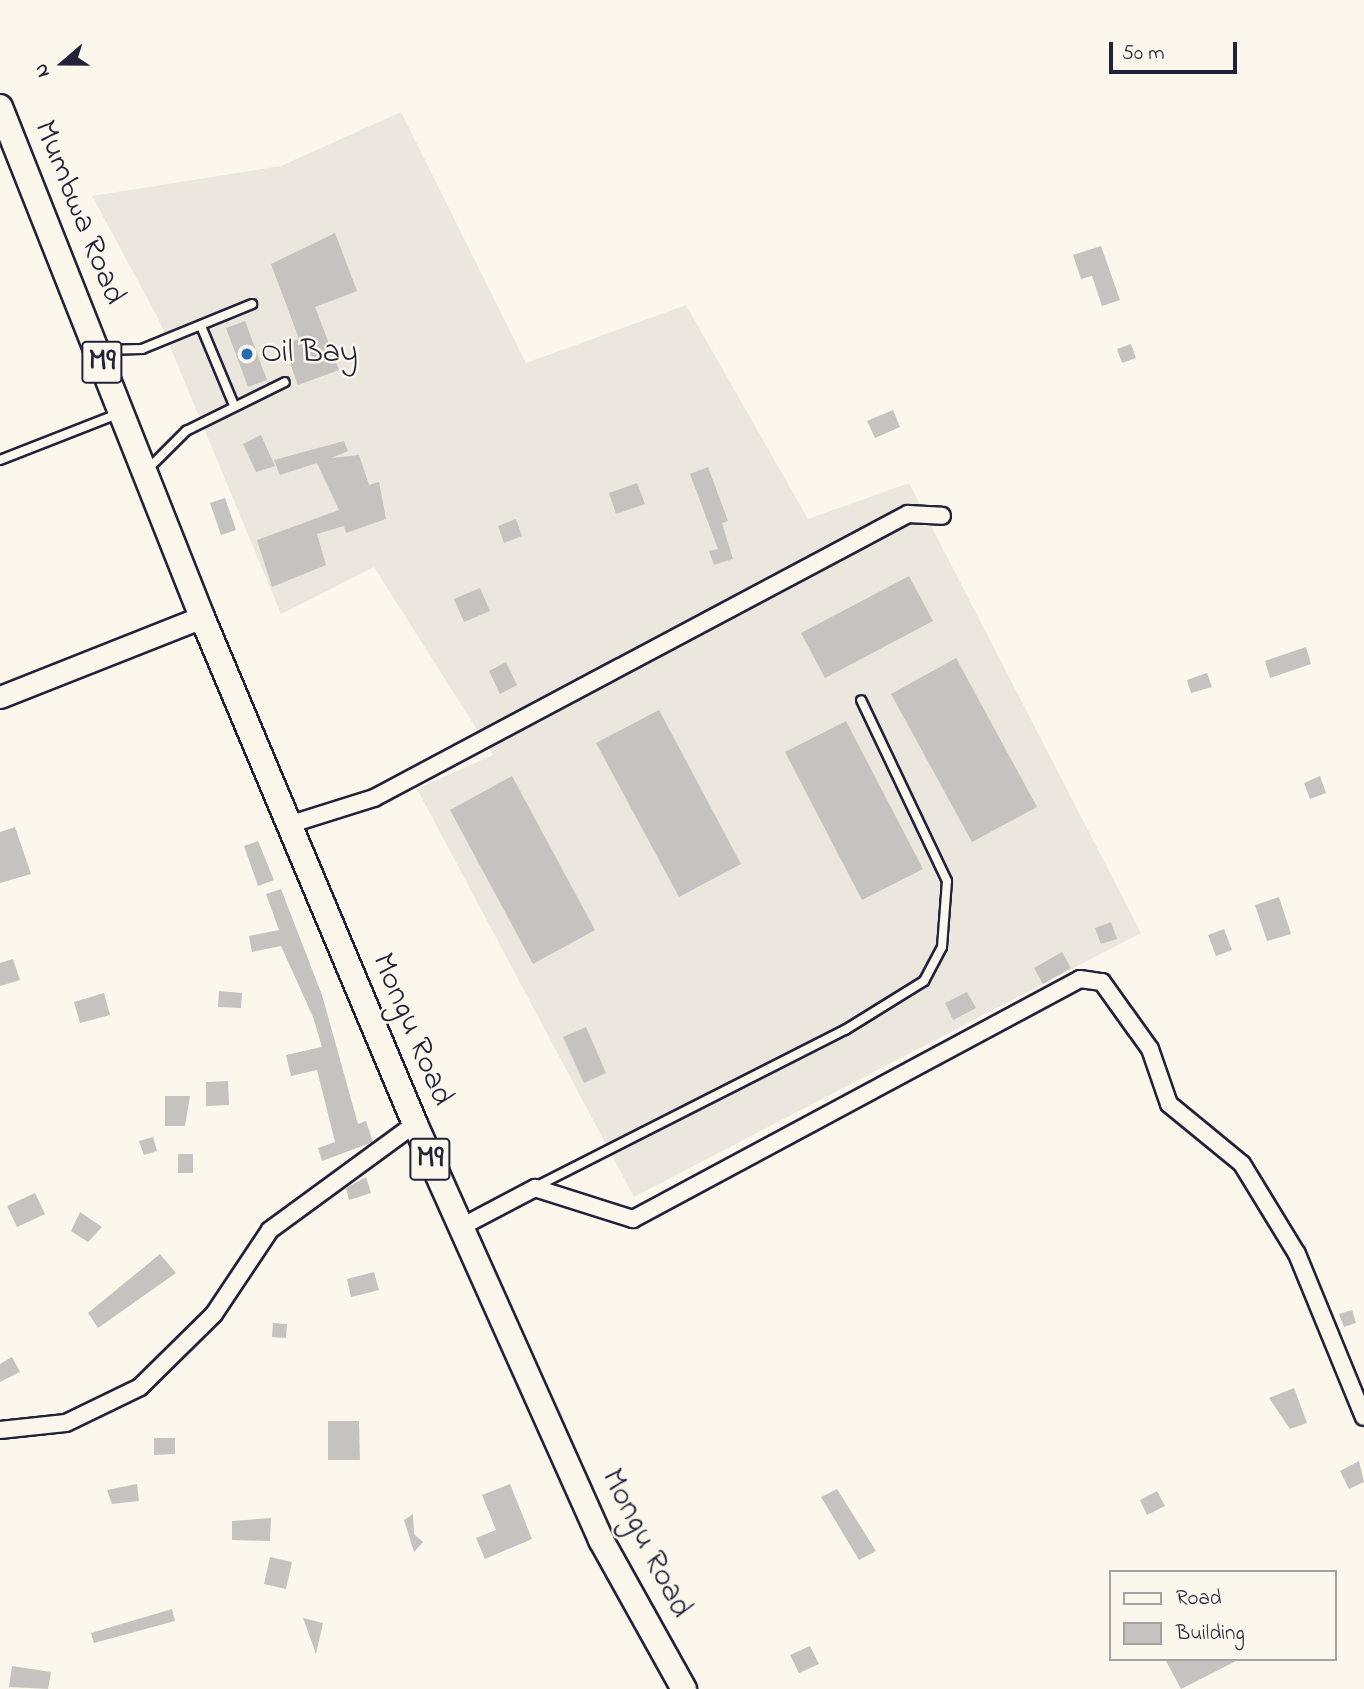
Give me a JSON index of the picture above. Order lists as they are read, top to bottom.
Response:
{
  "streets": {
    "main road": ["Mumbwa Road", "M9", "Mongu Road"]
  },
  "crossings": [
    ["Mumbwa Road", "Mongu Road"]
  ],
  "places": ["Oil Bay"],
  "legend": ["Road", "Building"],
  "scale_bar": "50 m",
  "north": "left"
}
